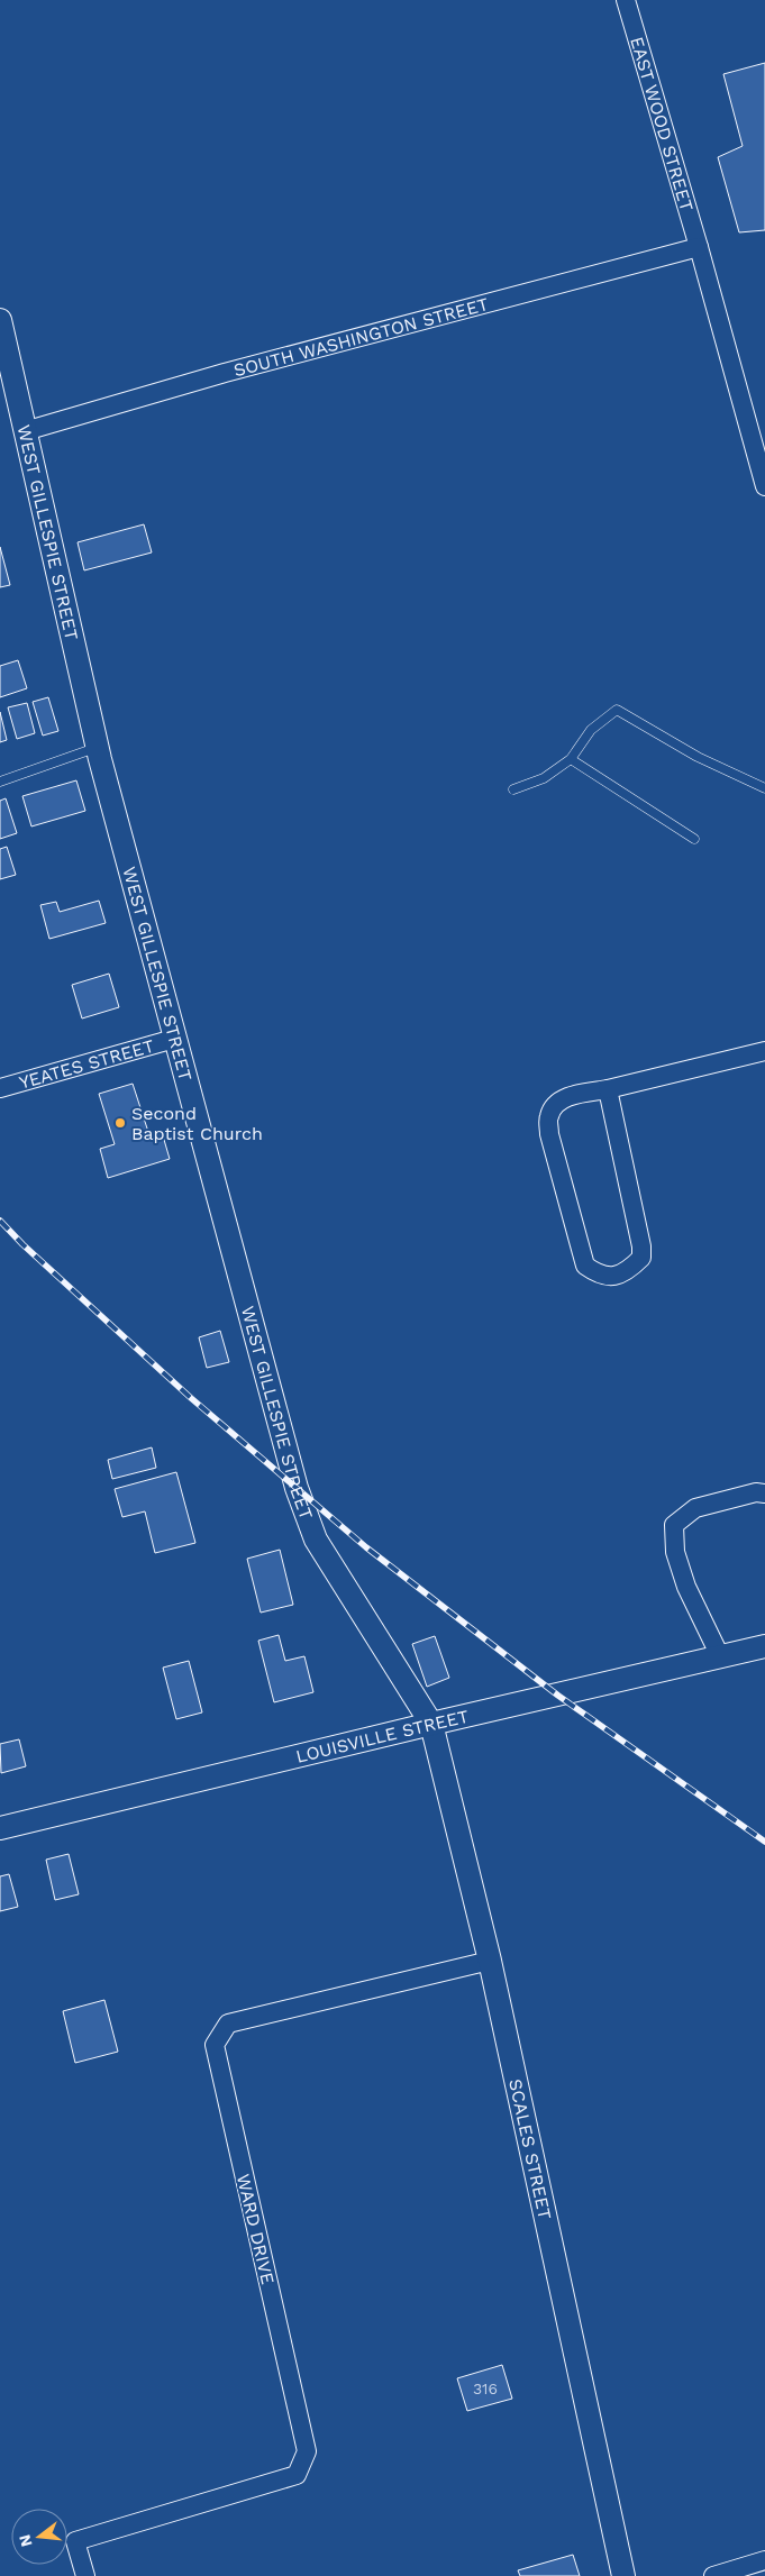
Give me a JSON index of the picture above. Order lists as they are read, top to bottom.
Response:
{
  "streets": {
    "street": [
      "EAST WOOD STREET",
      "SOUTH WASHINGTON STREET",
      "WEST GILLESPIE STREET",
      "YEATES STREET",
      "LOUISVILLE STREET",
      "SCALES STREET",
      "WARD DRIVE"
    ]
  },
  "crossings": [
    ["EAST WOOD STREET", "SOUTH WASHINGTON STREET"],
    ["SOUTH WASHINGTON STREET", "WEST GILLESPIE STREET"],
    ["WEST GILLESPIE STREET", "YEATES STREET"],
    ["WEST GILLESPIE STREET", "LOUISVILLE STREET"],
    ["WEST GILLESPIE STREET", "SCALES STREET"],
    ["LOUISVILLE STREET", "SCALES STREET"],
    ["SCALES STREET", "WARD DRIVE"]
  ],
  "places": ["Second Baptist Church"],
  "house_numbers": ["316"],
  "north": "left"
}
